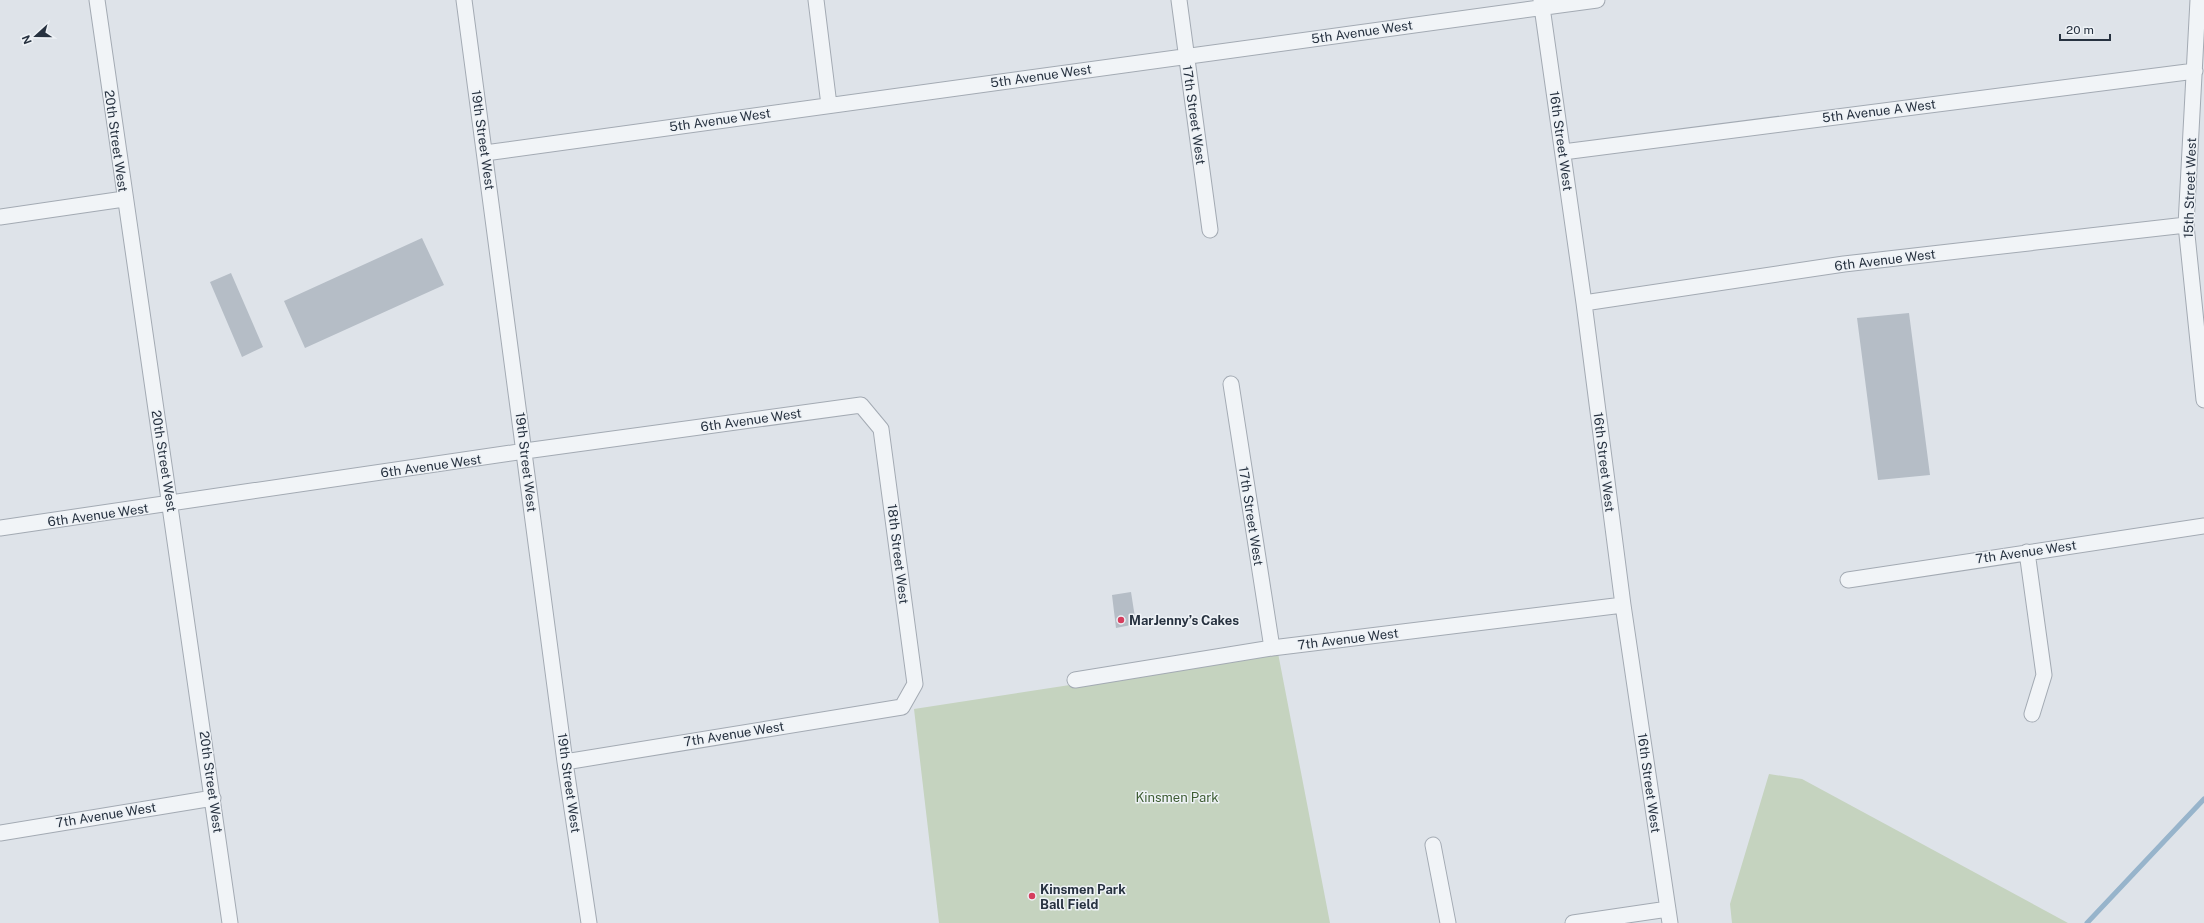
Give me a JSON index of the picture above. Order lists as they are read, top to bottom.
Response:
{
  "streets": {
    "street": [
      "5th Avenue West",
      "5th Avenue A West",
      "17th Street West",
      "19th Street West",
      "20th Street West",
      "16th Street West",
      "15th Street West",
      "6th Avenue West",
      "7th Avenue West",
      "18th Street West"
    ]
  },
  "crossings": [
    ["5th Avenue West", "17th Street West"],
    ["5th Avenue West", "19th Street West"],
    ["5th Avenue West", "16th Street West"],
    ["5th Avenue A West", "16th Street West"],
    ["5th Avenue A West", "15th Street West"],
    ["17th Street West", "7th Avenue West"],
    ["19th Street West", "6th Avenue West"],
    ["19th Street West", "7th Avenue West"],
    ["20th Street West", "6th Avenue West"],
    ["20th Street West", "7th Avenue West"],
    ["16th Street West", "6th Avenue West"],
    ["16th Street West", "7th Avenue West"],
    ["15th Street West", "6th Avenue West"],
    ["6th Avenue West", "18th Street West"],
    ["7th Avenue West", "18th Street West"]
  ],
  "parks": ["Kinsmen Park"],
  "places": ["MarJenny’s Cakes", "Kinsmen Park Ball Field"],
  "scale_bar": "20 m",
  "north": "left"
}
